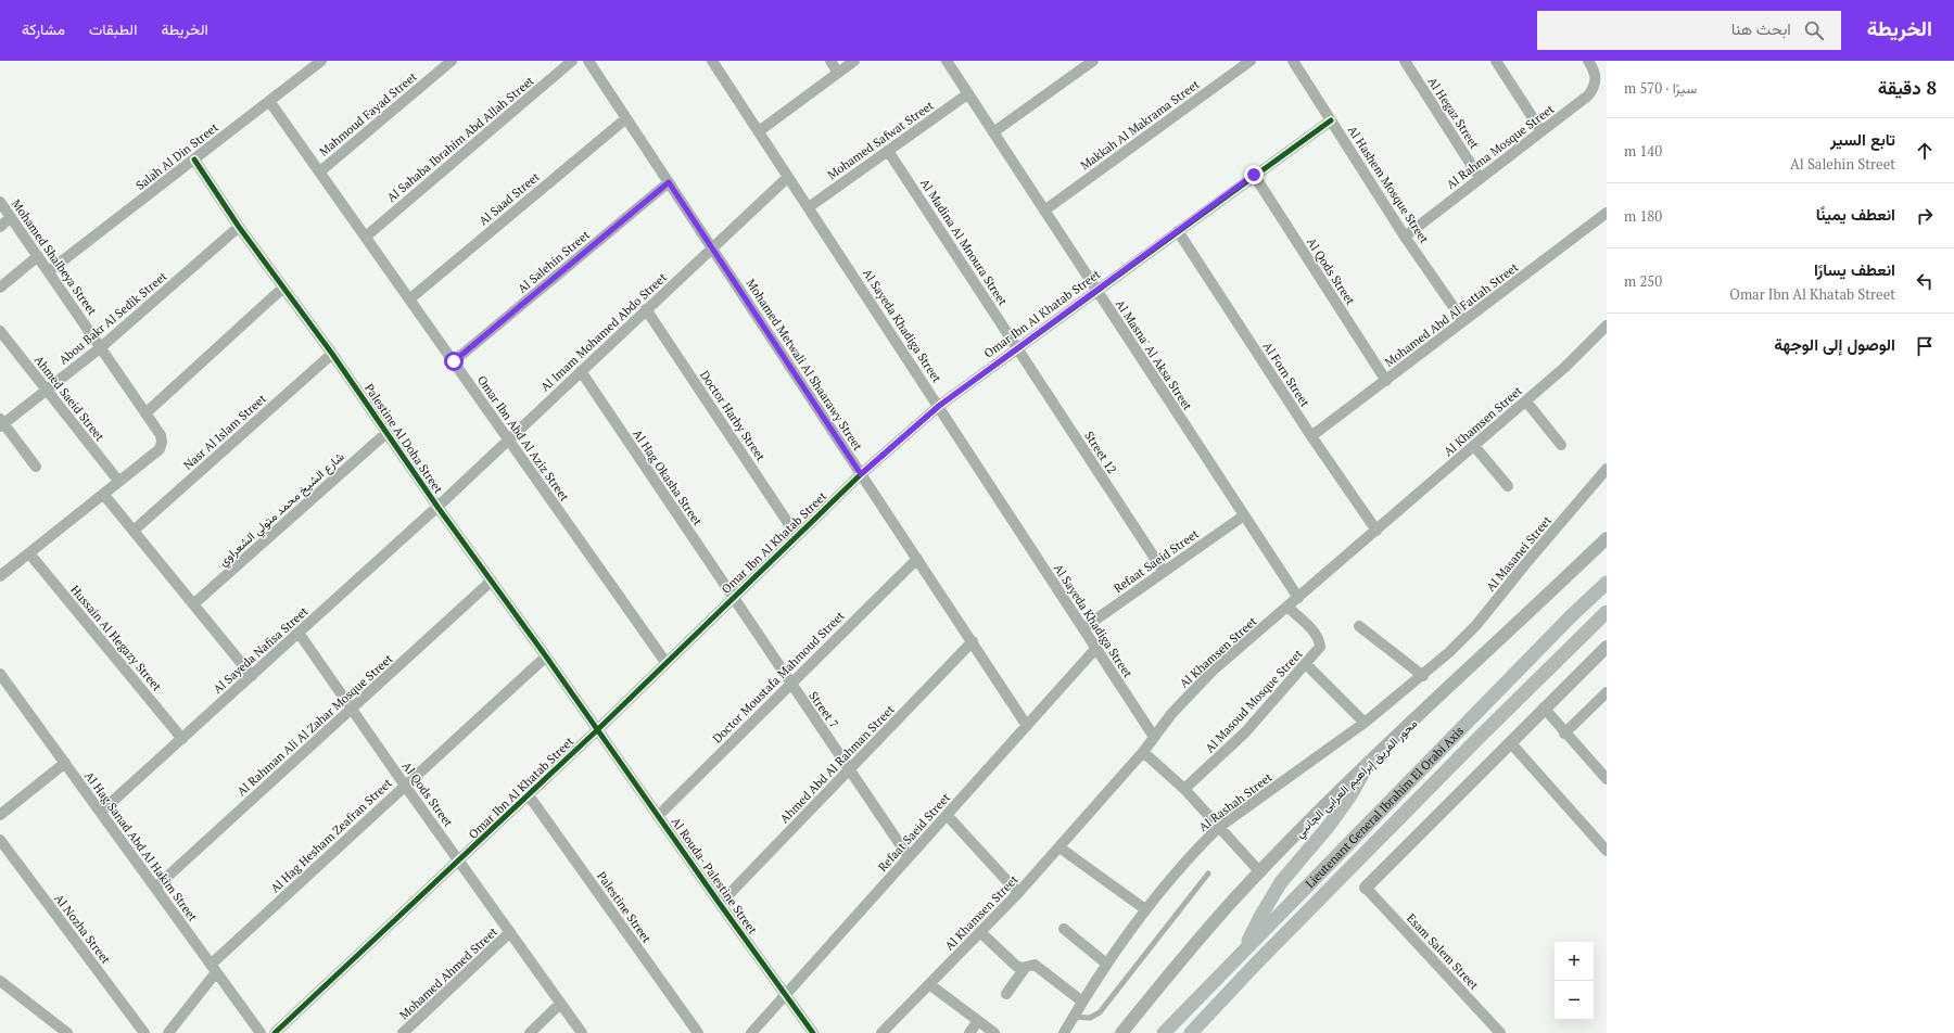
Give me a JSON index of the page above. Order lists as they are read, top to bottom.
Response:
{
  "streets": {
    "main road": ["Lieutenant General Ibrahim El Orabi Axis"],
    "street": [
      "Al Hegaz Street",
      "Mahmoud Fayad Street",
      "Makkah Al Makrama Street",
      "Al Sahaba Ibrahim Abd Allah Street",
      "Mohamed Safwat Street",
      "Al Rahma Mosque Street",
      "Salah Al Din Street",
      "Al Hashem Mosque Street",
      "Al Saad Street",
      "Al Madina Al Mnoura Street",
      "Mohamed Shalbeya Street",
      "Al Salehin Street",
      "Al Qods Street",
      "Omar Ibn Al Khatab Street",
      "Mohamed Abd Al Fattah Street",
      "Abou Bakr Al Sedik Street",
      "Al Sayeda Khadiga Street",
      "Al Imam Mohamed Abdo Street",
      "Al Masna' Al Aksa Street",
      "Mohamed Metwali Al Shaarawy Street",
      "Al Forn Street",
      "Ahmed Saeid Street",
      "Doctor Harby Street",
      "Al Khamsen Street",
      "Nasr Al Islam Street",
      "Palestine Al Doha Street",
      "Omar Ibn Abd Al Aziz Street",
      "Street 12",
      "Al Hag Okasha Street",
      "شارع الشيخ محمد متولي الشعراوي",
      "Al Masanei Street",
      "Refaat Saeid Street",
      "Hussain Al Hegazy Street",
      "Al Sayeda Nafisa Street",
      "Doctor Moustafa Mahmoud Street",
      "Al Masoud Mosque Street",
      "Street 7",
      "Al Rahman Ali Al Zahar Mosque Street",
      "Ahmed Abd Al Rahman Street",
      "محور الفريق إبراهيم العرابى الجانبي",
      "Al Rashah Street",
      "Al Hag Hesham Zeafran Street",
      "Al Hag Sanad Abd Al Hakim Street",
      "Al Rouda- Palestine Street",
      "Palestine Street",
      "Al Nozha Street",
      "Esam Salem Street",
      "Mohamed Ahmed Street"
    ]
  },
  "crossings": [
    ["Al Hegaz Street", "Al Rahma Mosque Street"],
    ["Mahmoud Fayad Street", "Omar Ibn Abd Al Aziz Street"],
    ["Makkah Al Makrama Street", "Al Masna' Al Aksa Street"],
    ["Al Sahaba Ibrahim Abd Allah Street", "Omar Ibn Abd Al Aziz Street"],
    ["Mohamed Safwat Street", "Al Madina Al Mnoura Street"],
    ["Mohamed Safwat Street", "Al Sayeda Khadiga Street"],
    ["Mohamed Safwat Street", "Al Masna' Al Aksa Street"],
    ["Al Rahma Mosque Street", "Al Hashem Mosque Street"],
    ["Salah Al Din Street", "Mohamed Shalbeya Street"],
    ["Salah Al Din Street", "Palestine Al Doha Street"],
    ["Salah Al Din Street", "Omar Ibn Abd Al Aziz Street"],
    ["Al Hashem Mosque Street", "Omar Ibn Al Khatab Street"],
    ["Al Hashem Mosque Street", "Mohamed Abd Al Fattah Street"],
    ["Al Saad Street", "Mohamed Metwali Al Shaarawy Street"],
    ["Al Saad Street", "Omar Ibn Abd Al Aziz Street"],
    ["Al Madina Al Mnoura Street", "Omar Ibn Al Khatab Street"],
    ["Al Madina Al Mnoura Street", "Street 12"],
    ["Mohamed Shalbeya Street", "Abou Bakr Al Sedik Street"],
    ["Mohamed Shalbeya Street", "Ahmed Saeid Street"],
    ["Al Salehin Street", "Mohamed Metwali Al Shaarawy Street"],
    ["Al Salehin Street", "Omar Ibn Abd Al Aziz Street"],
    ["Al Qods Street", "Omar Ibn Al Khatab Street"],
    ["Al Qods Street", "Mohamed Abd Al Fattah Street"],
    ["Al Qods Street", "Al Sayeda Nafisa Street"],
    ["Al Qods Street", "Al Rahman Ali Al Zahar Mosque Street"],
    ["Al Qods Street", "Al Hag Hesham Zeafran Street"],
    ["Al Qods Street", "Mohamed Ahmed Street"],
    ["Omar Ibn Al Khatab Street", "Al Sayeda Khadiga Street"],
    ["Omar Ibn Al Khatab Street", "Al Masna' Al Aksa Street"],
    ["Omar Ibn Al Khatab Street", "Mohamed Metwali Al Shaarawy Street"],
    ["Omar Ibn Al Khatab Street", "Al Forn Street"],
    ["Omar Ibn Al Khatab Street", "Doctor Harby Street"],
    ["Omar Ibn Al Khatab Street", "Palestine Al Doha Street"],
    ["Omar Ibn Al Khatab Street", "Omar Ibn Abd Al Aziz Street"],
    ["Omar Ibn Al Khatab Street", "Street 12"],
    ["Omar Ibn Al Khatab Street", "Al Hag Okasha Street"],
    ["Omar Ibn Al Khatab Street", "Street 7"],
    ["Omar Ibn Al Khatab Street", "Al Rouda- Palestine Street"],
    ["Omar Ibn Al Khatab Street", "Palestine Street"],
    ["Mohamed Abd Al Fattah Street", "Al Forn Street"],
    ["Abou Bakr Al Sedik Street", "Ahmed Saeid Street"],
    ["Abou Bakr Al Sedik Street", "Palestine Al Doha Street"],
    ["Al Sayeda Khadiga Street", "Al Imam Mohamed Abdo Street"],
    ["Al Sayeda Khadiga Street", "Al Khamsen Street"],
    ["Al Sayeda Khadiga Street", "Refaat Saeid Street"],
    ["Al Imam Mohamed Abdo Street", "Mohamed Metwali Al Shaarawy Street"],
    ["Al Imam Mohamed Abdo Street", "Doctor Harby Street"],
    ["Al Imam Mohamed Abdo Street", "Palestine Al Doha Street"],
    ["Al Imam Mohamed Abdo Street", "Omar Ibn Abd Al Aziz Street"],
    ["Al Imam Mohamed Abdo Street", "Al Hag Okasha Street"],
    ["Al Imam Mohamed Abdo Street", "Al Sayeda Nafisa Street"],
    ["Al Masna' Al Aksa Street", "Al Khamsen Street"],
    ["Al Masna' Al Aksa Street", "Refaat Saeid Street"],
    ["Mohamed Metwali Al Shaarawy Street", "Refaat Saeid Street"],
    ["Mohamed Metwali Al Shaarawy Street", "Doctor Moustafa Mahmoud Street"],
    ["Mohamed Metwali Al Shaarawy Street", "Ahmed Abd Al Rahman Street"],
    ["Al Forn Street", "Al Khamsen Street"],
    ["Al Khamsen Street", "Al Masoud Mosque Street"],
    ["Nasr Al Islam Street", "Palestine Al Doha Street"],
    ["Palestine Al Doha Street", "شارع الشيخ محمد متولي الشعراوي"],
    ["Palestine Al Doha Street", "Al Sayeda Nafisa Street"],
    ["Palestine Al Doha Street", "Al Rahman Ali Al Zahar Mosque Street"],
    ["Palestine Al Doha Street", "Al Hag Hesham Zeafran Street"],
    ["Palestine Al Doha Street", "Al Rouda- Palestine Street"],
    ["Street 12", "Refaat Saeid Street"],
    ["Al Hag Okasha Street", "Street 7"],
    ["Al Masanei Street", "Al Rashah Street"],
    ["Refaat Saeid Street", "Street 7"],
    ["Refaat Saeid Street", "Al Rouda- Palestine Street"],
    ["Hussain Al Hegazy Street", "Al Sayeda Nafisa Street"],
    ["Al Sayeda Nafisa Street", "Al Hag Sanad Abd Al Hakim Street"],
    ["Doctor Moustafa Mahmoud Street", "Street 7"],
    ["Doctor Moustafa Mahmoud Street", "Al Rouda- Palestine Street"],
    ["Street 7", "Ahmed Abd Al Rahman Street"],
    ["Al Rahman Ali Al Zahar Mosque Street", "Al Hag Sanad Abd Al Hakim Street"],
    ["Ahmed Abd Al Rahman Street", "Al Rouda- Palestine Street"],
    ["Al Hag Hesham Zeafran Street", "Al Hag Sanad Abd Al Hakim Street"]
  ],
  "page": {
    "header": "الخريطة",
    "search": "ابحث هنا",
    "nav": ["الخريطة", "الطبقات", "مشاركة"],
    "heading": ["8 دقيقة", "سيرًا · 570 m"],
    "list": [
      ["تابع السير", "Al Salehin Street", "140 m"],
      ["انعطف يمينًا", "180 m"],
      ["انعطف يسارًا", "Omar Ibn Al Khatab Street", "250 m"],
      "الوصول إلى الوجهة"
    ],
    "map_buttons": ["+", "−"]
  }
}
